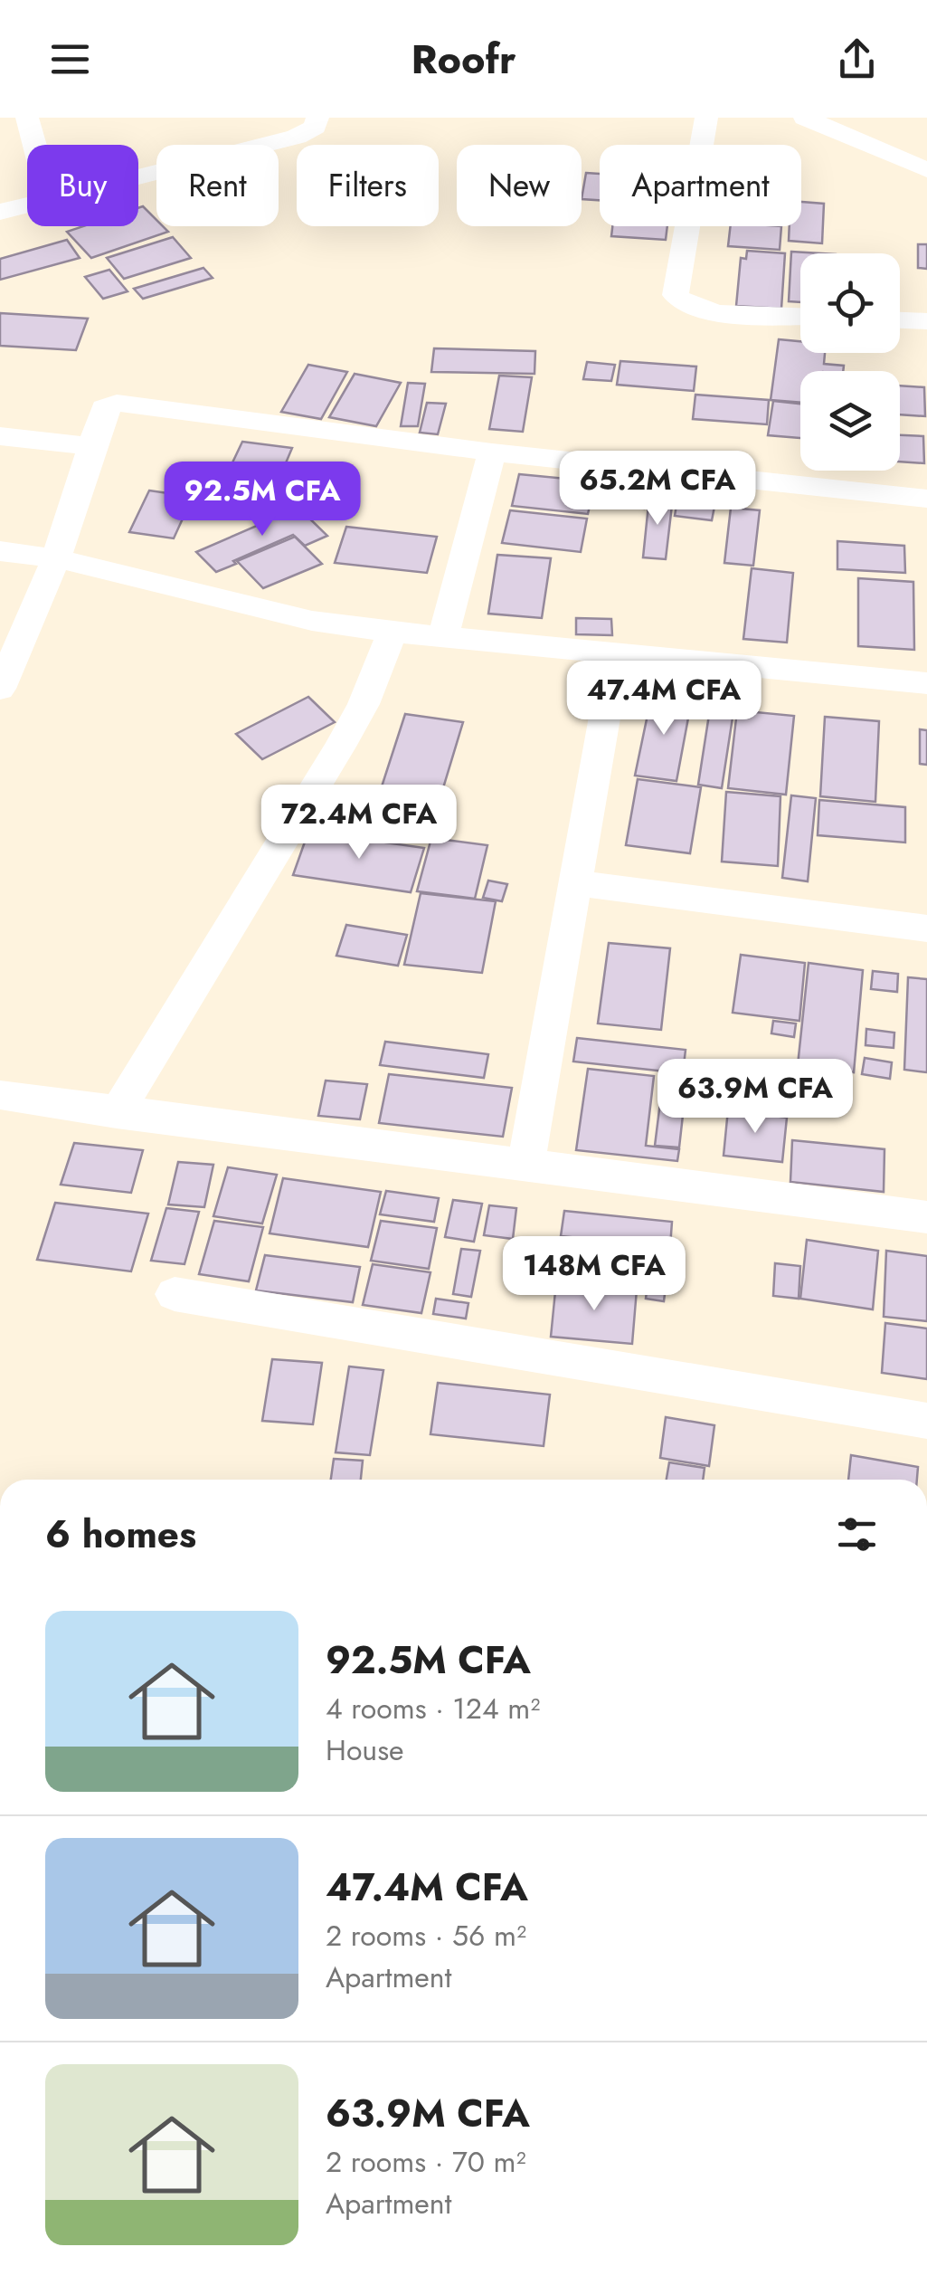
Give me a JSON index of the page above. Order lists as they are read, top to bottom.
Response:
{
  "page": {
    "header": "Roofr",
    "chip": [
      "Buy",
      "Rent",
      "Filters",
      "New",
      "Apartment"
    ],
    "price": [
      "65.2M CFA",
      "92.5M CFA",
      "47.4M CFA",
      "72.4M CFA",
      "63.9M CFA",
      "148M CFA"
    ],
    "heading": "6 homes",
    "list": [
      {
        "name": "92.5M CFA",
        "note": "4 rooms · 124 m² · House"
      },
      {
        "name": "47.4M CFA",
        "note": "2 rooms · 56 m² · Apartment"
      },
      {
        "name": "63.9M CFA",
        "note": "2 rooms · 70 m² · Apartment"
      }
    ]
  }
}
